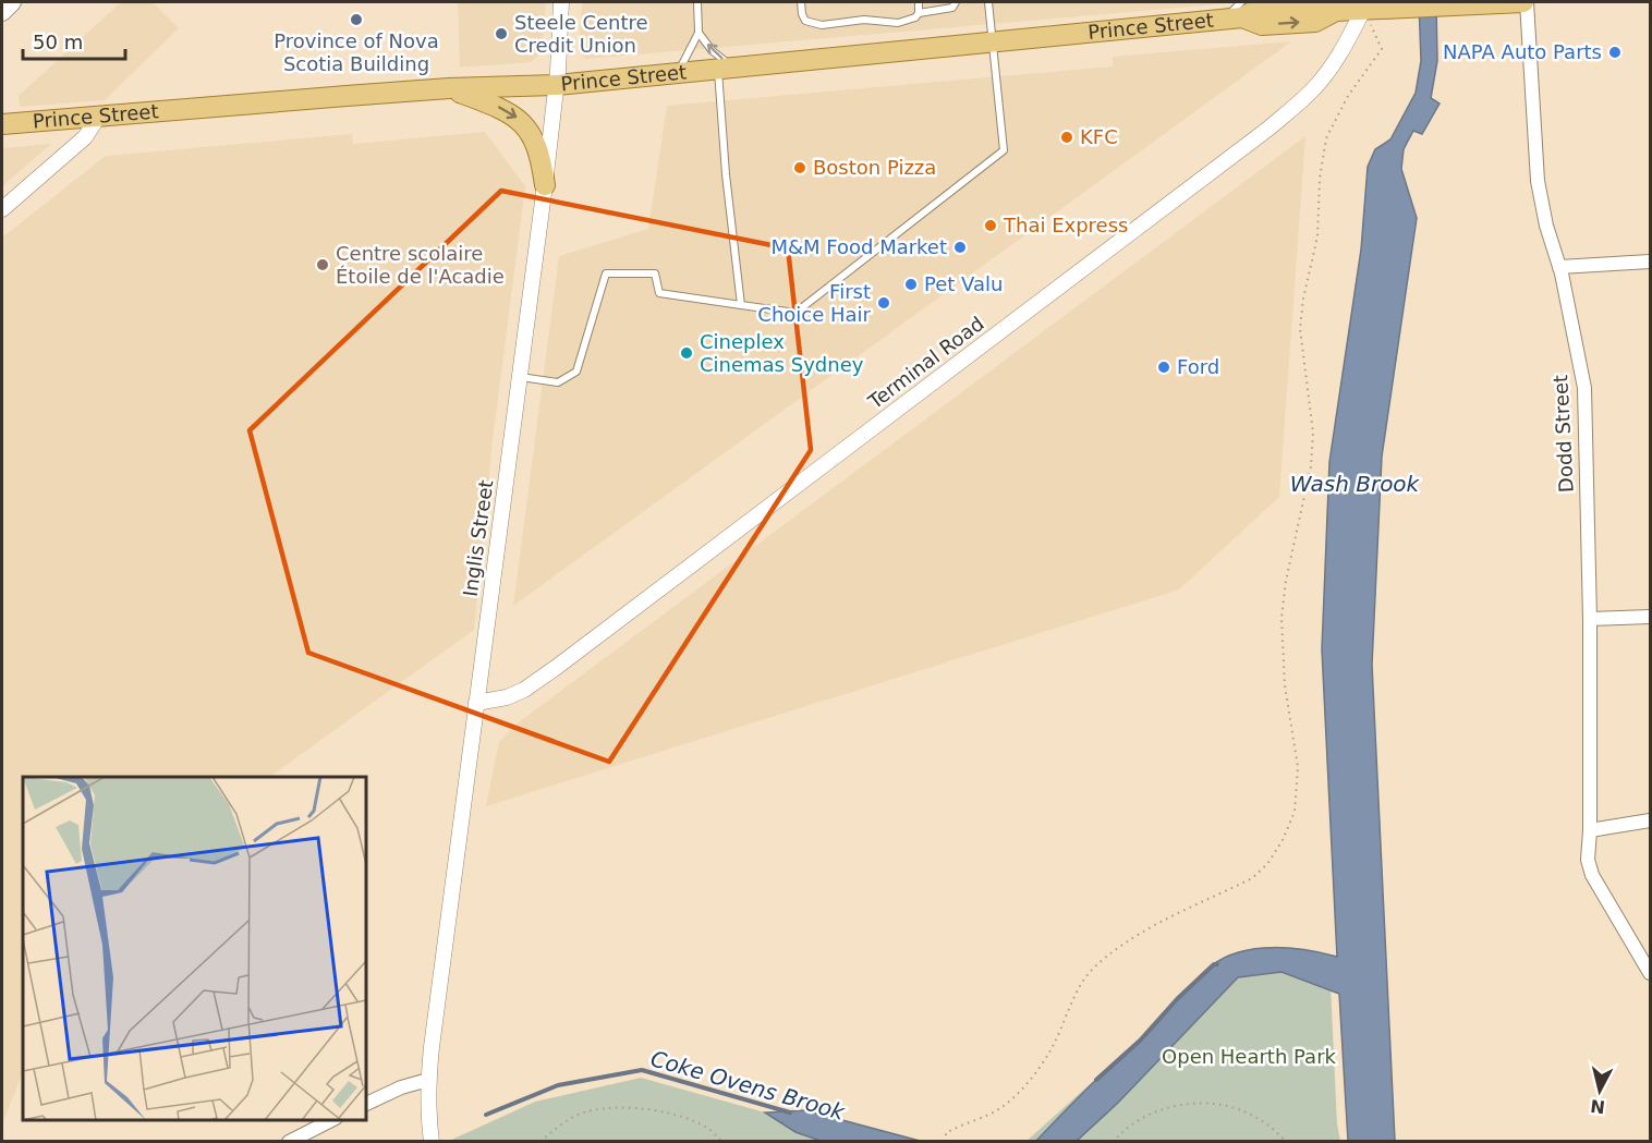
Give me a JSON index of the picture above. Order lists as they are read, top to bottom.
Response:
{
  "streets": {
    "main road": ["Prince Street"],
    "street": ["Terminal Road", "Dodd Street", "Inglis Street"]
  },
  "crossings": [
    ["Prince Street", "Terminal Road"],
    ["Prince Street", "Dodd Street"],
    ["Prince Street", "Inglis Street"],
    ["Terminal Road", "Inglis Street"]
  ],
  "water": ["Wash Brook", "Coke Ovens Brook"],
  "parks": ["Open Hearth Park"],
  "places": [
    "Province of Nova Scotia Building",
    "Steele Centre Credit Union",
    "NAPA Auto Parts",
    "KFC",
    "Boston Pizza",
    "Thai Express",
    "M&M Food Market",
    "Centre scolaire Étoile de l'Acadie",
    "Pet Valu",
    "First Choice Hair",
    "Cineplex Cinemas Sydney",
    "Ford"
  ],
  "scale_bar": "50 m",
  "north": "bottom"
}
